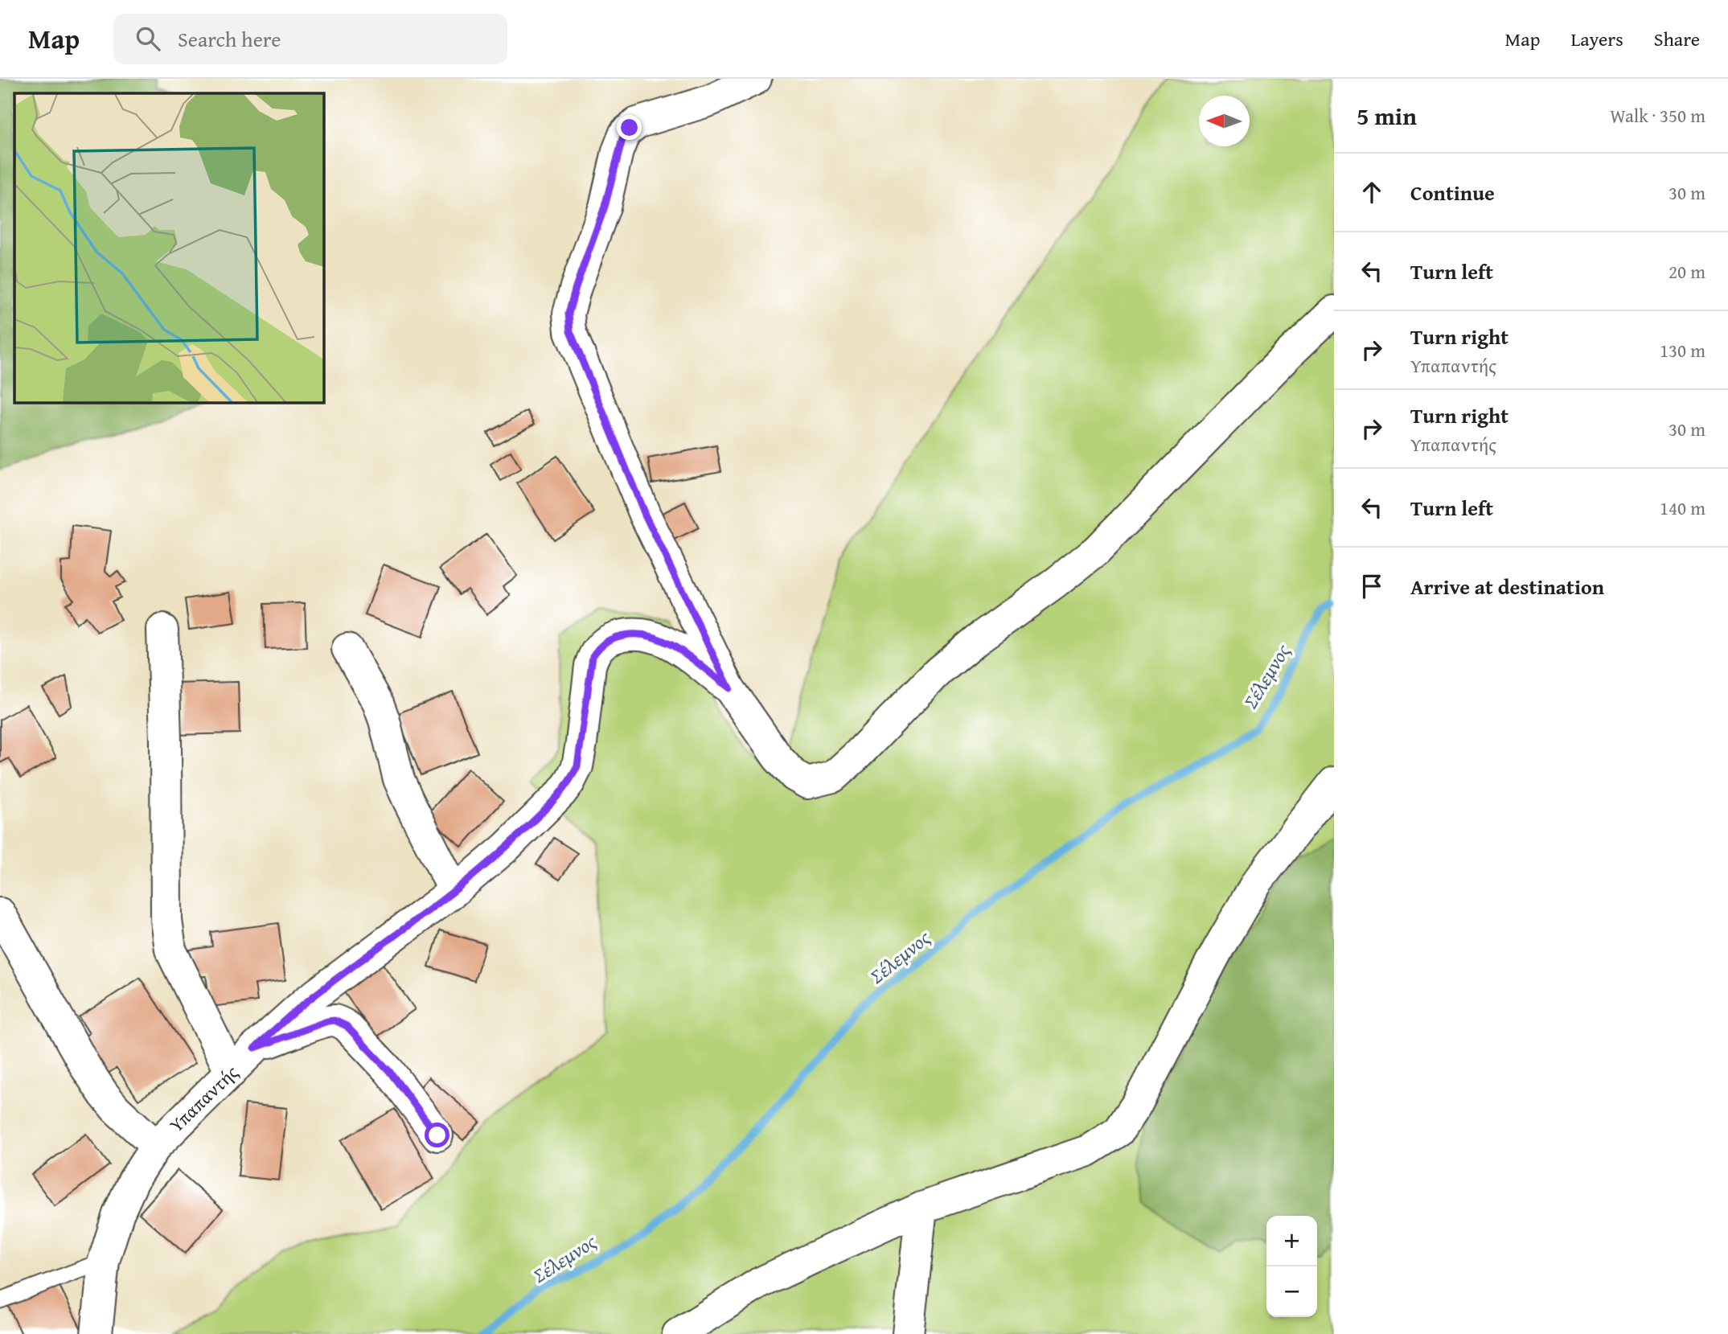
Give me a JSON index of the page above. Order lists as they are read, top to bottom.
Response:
{
  "streets": {
    "street": ["Υπαπαντής"]
  },
  "water": ["Σέλεμνος"],
  "north": "left",
  "page": {
    "header": "Map",
    "search": "Search here",
    "nav": ["Map", "Layers", "Share"],
    "heading": ["5 min", "Walk · 350 m"],
    "list": [
      ["Continue", "30 m"],
      ["Turn left", "20 m"],
      ["Turn right", "Υπαπαντής", "130 m"],
      ["Turn right", "Υπαπαντής", "30 m"],
      ["Turn left", "140 m"],
      "Arrive at destination"
    ],
    "map_buttons": ["+", "−"]
  }
}
